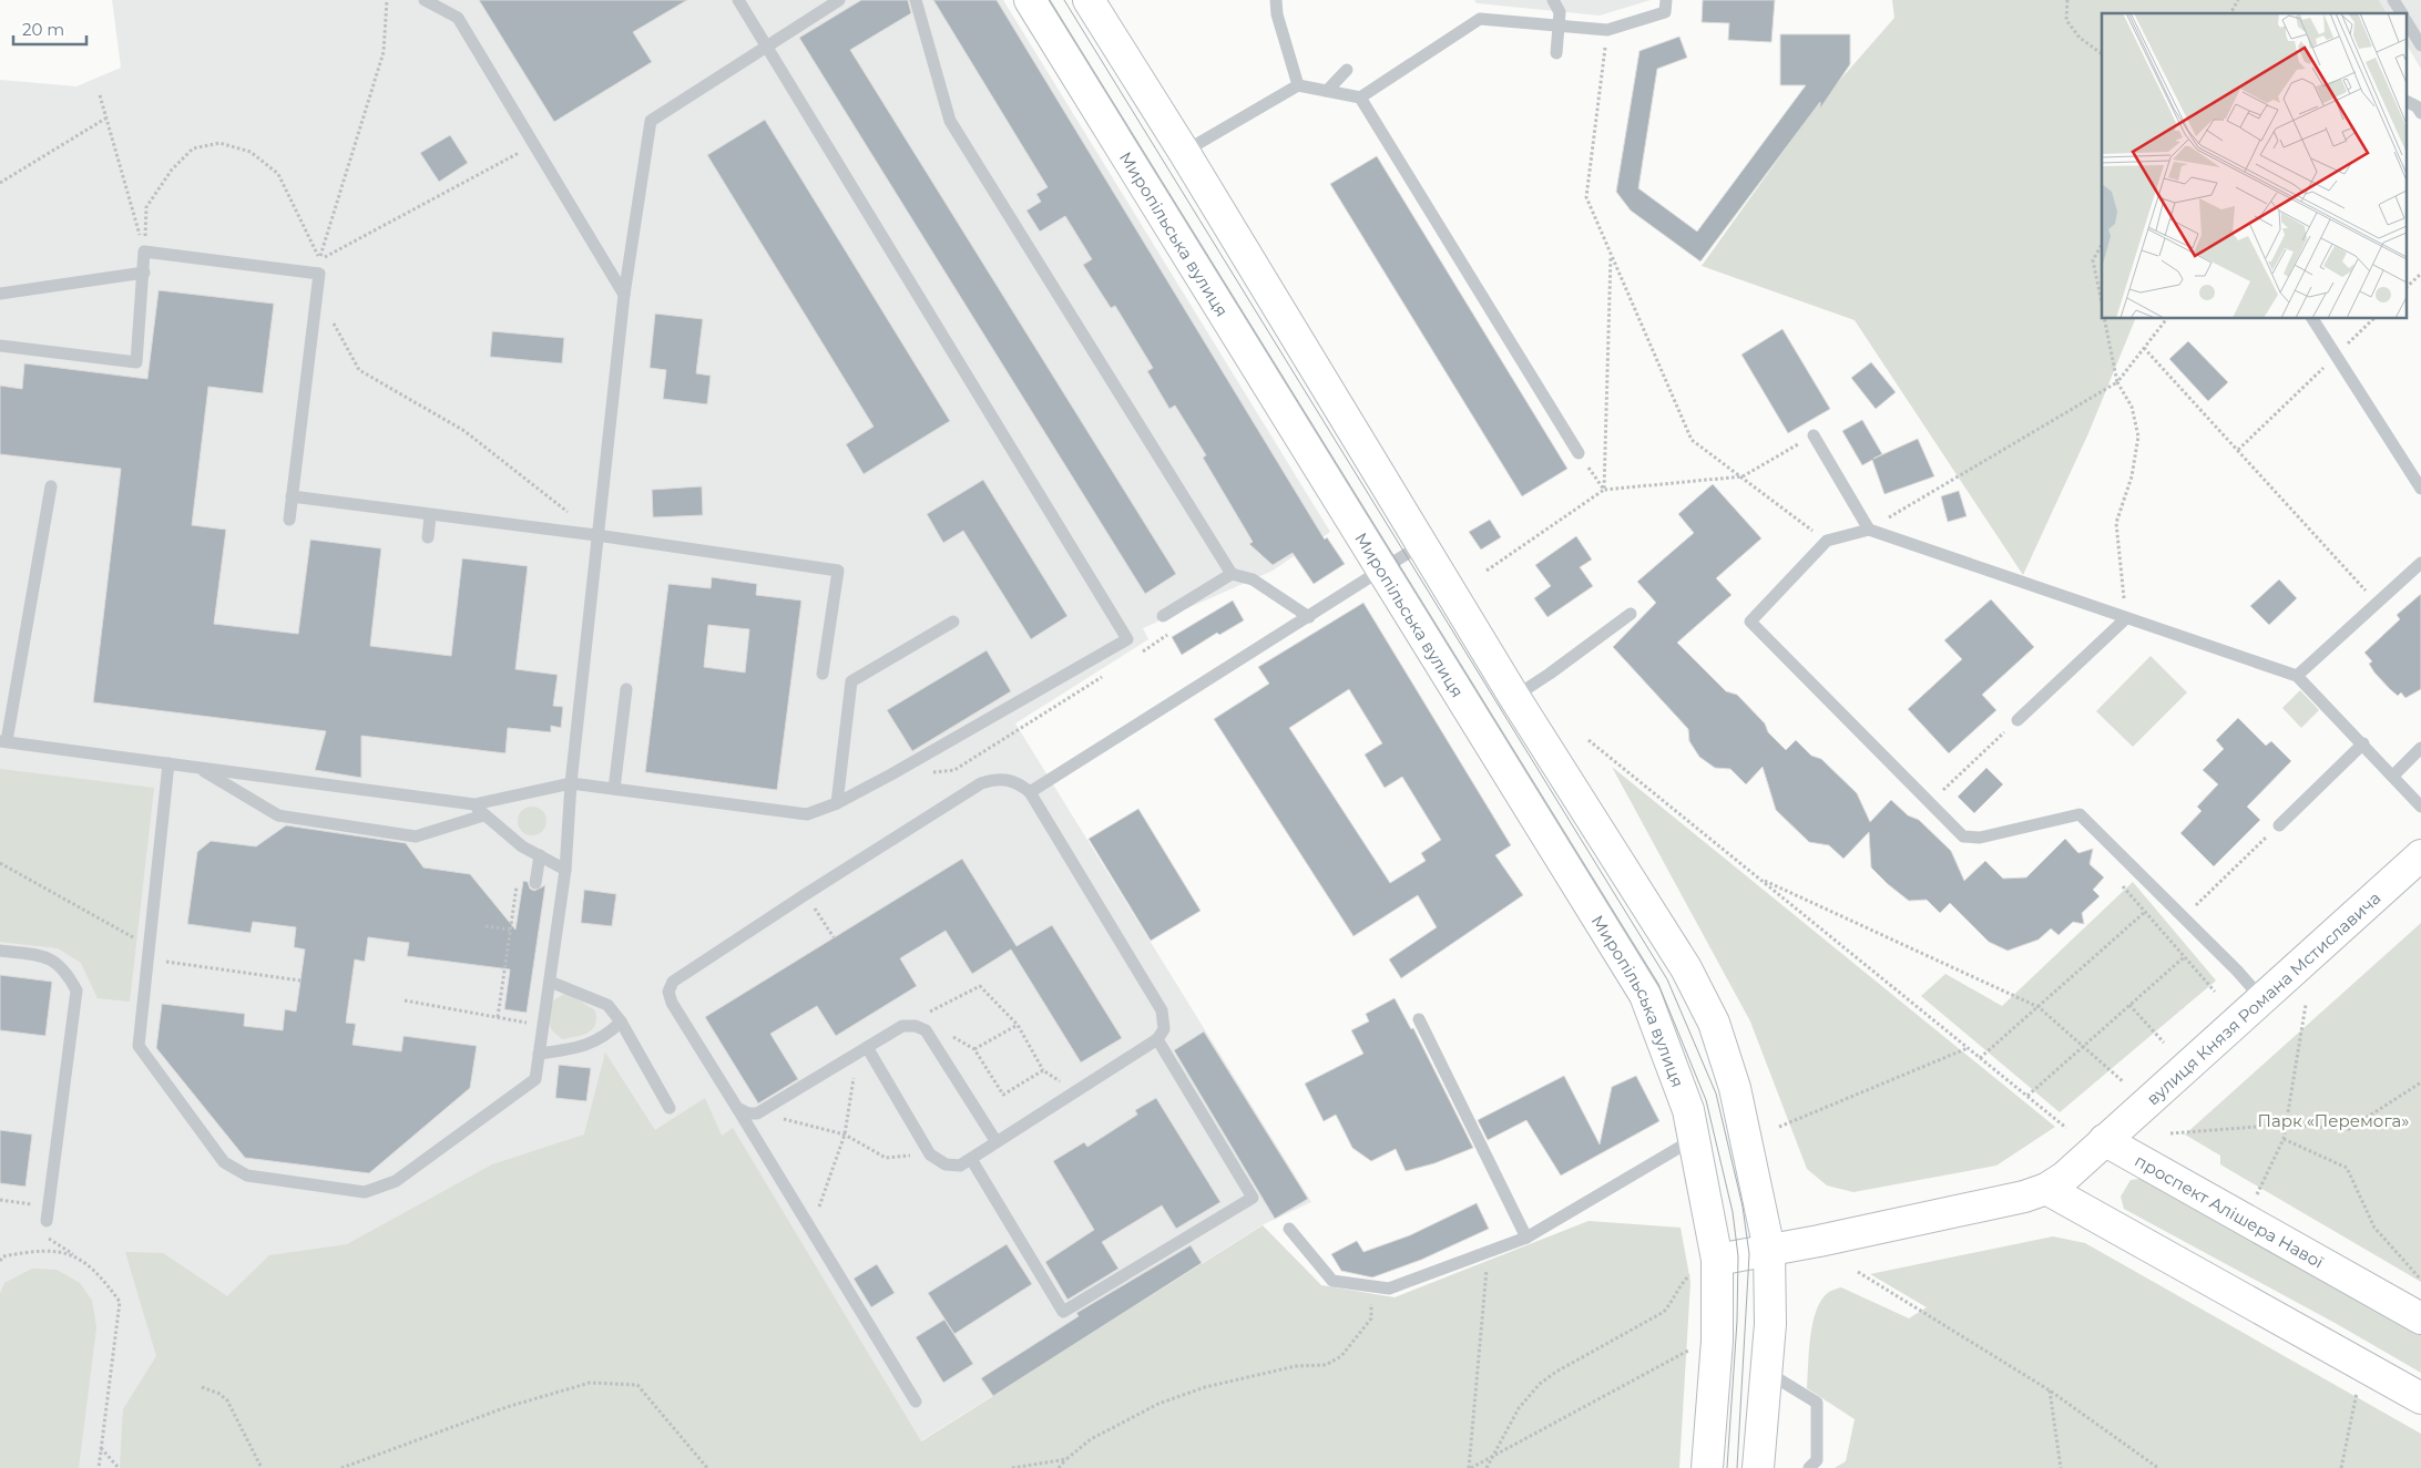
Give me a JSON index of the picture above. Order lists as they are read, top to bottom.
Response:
{
  "streets": {
    "street": ["Миропільська вулиця", "вулиця Князя Романа Мстиславича", "проспект Алішера Навої"]
  },
  "crossings": [
    ["вулиця Князя Романа Мстиславича", "проспект Алішера Навої"]
  ],
  "parks": ["Парк «Перемога»"],
  "scale_bar": "20 m"
}
